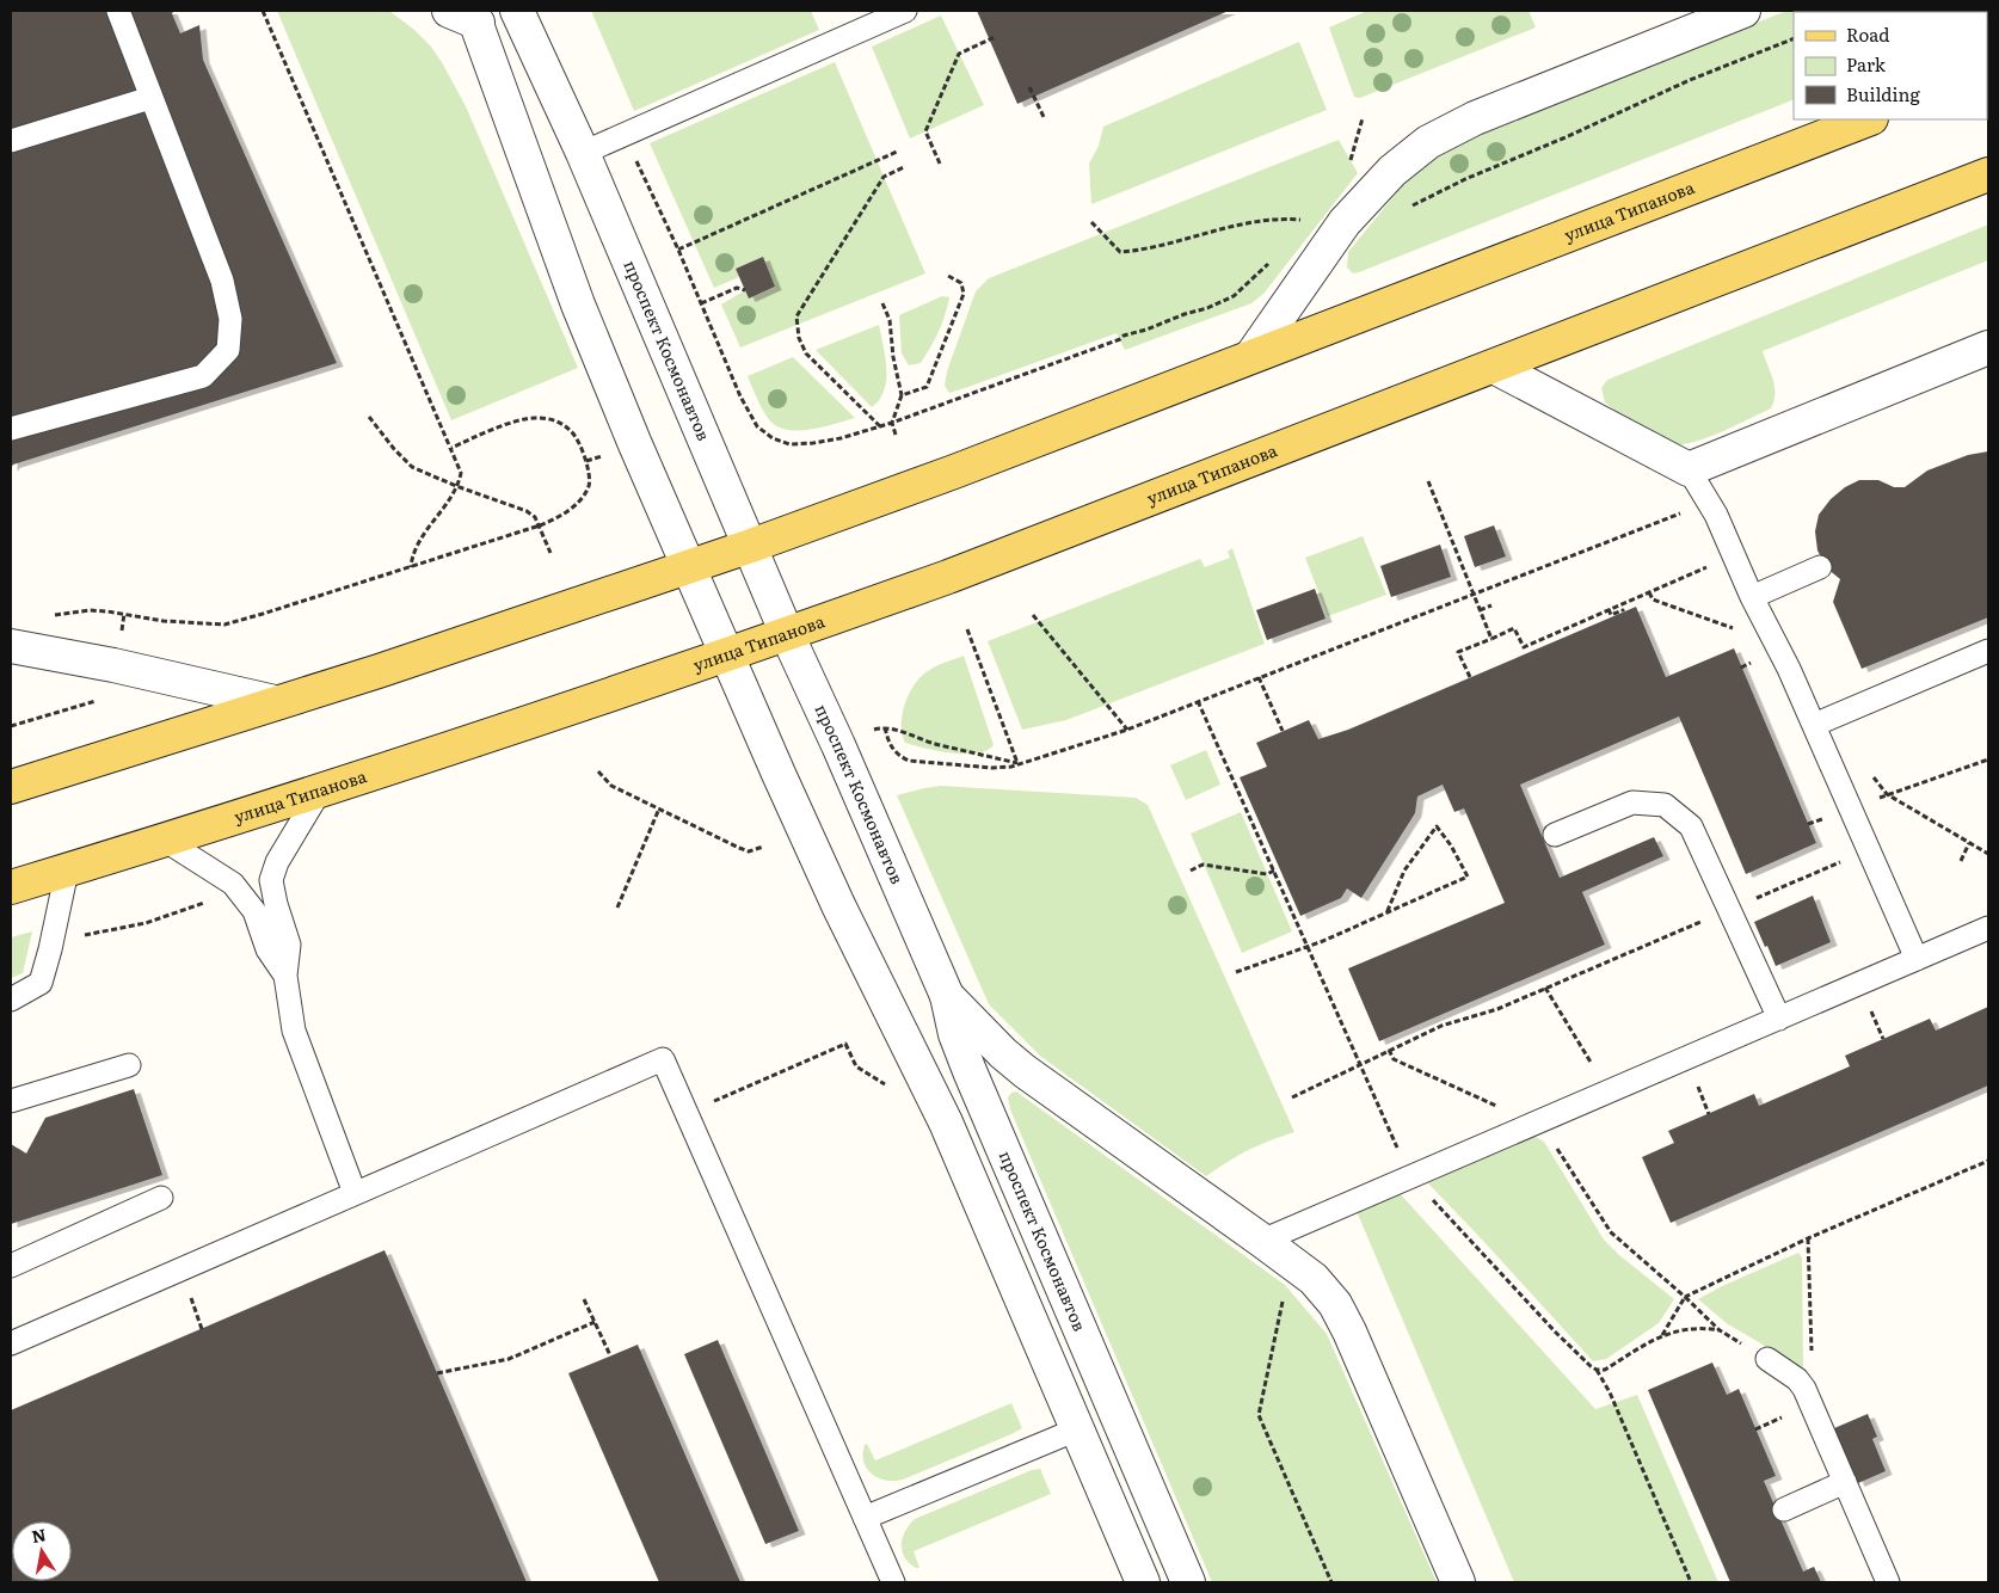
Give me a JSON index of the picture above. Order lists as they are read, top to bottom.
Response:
{
  "streets": {
    "main road": ["улица Типанова"],
    "street": ["проспект Космонавтов"]
  },
  "crossings": [
    ["улица Типанова", "проспект Космонавтов"]
  ],
  "legend": ["Road", "Park", "Building"],
  "north": "top"
}
